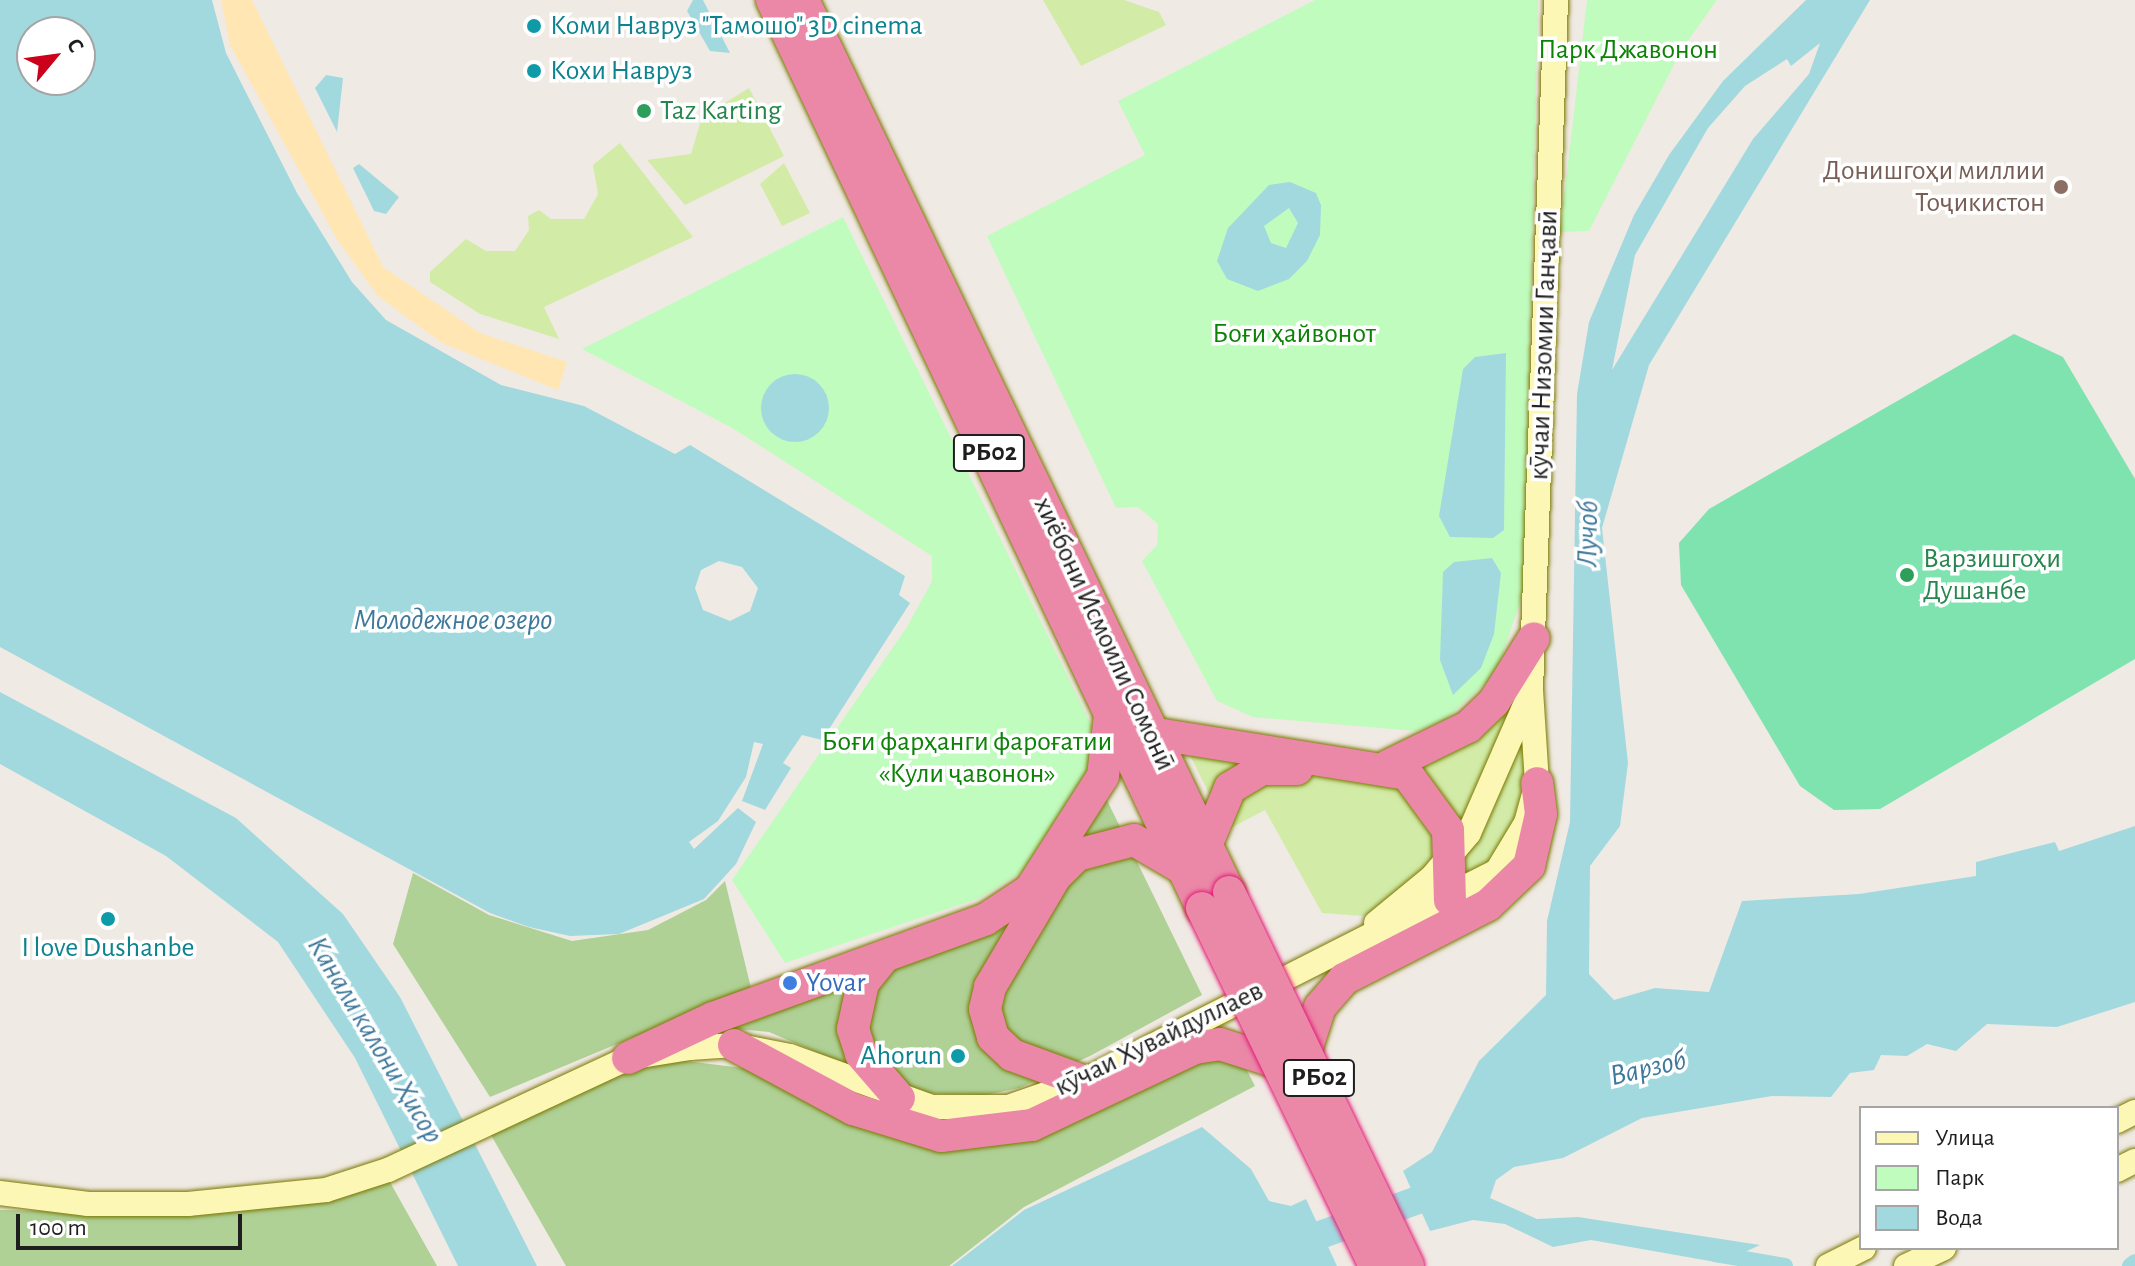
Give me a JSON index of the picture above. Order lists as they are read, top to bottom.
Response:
{
  "streets": {
    "highway": ["РБ02", "хиёбони Исмоили Сомонӣ"],
    "street": ["кӯчаи Низомии Ганҷавӣ", "кӯчаи Хувайдуллаев"]
  },
  "crossings": [
    ["кӯчаи Низомии Ганҷавӣ", "кӯчаи Хувайдуллаев"]
  ],
  "water": [
    "Лучоб",
    "Молодежное озеро",
    "Канали калони Ҳисор",
    "Варзоб"
  ],
  "parks": ["Парк Джавонон", "Боғи ҳайвонот", "Боғи фарҳанги фароғатии «Кули ҷавонон»"],
  "places": [
    "Коми Навруз \"Тамошо\" 3D cinema",
    "Кохи Навруз",
    "Taz Karting",
    "Донишгоҳи миллии Тоҷикистон",
    "Варзишгоҳи Душанбе",
    "I love Dushanbe",
    "Yovar",
    "Ahorun"
  ],
  "legend": ["Улица", "Парк", "Вода"],
  "scale_bar": "100 m",
  "north": "top right"
}
